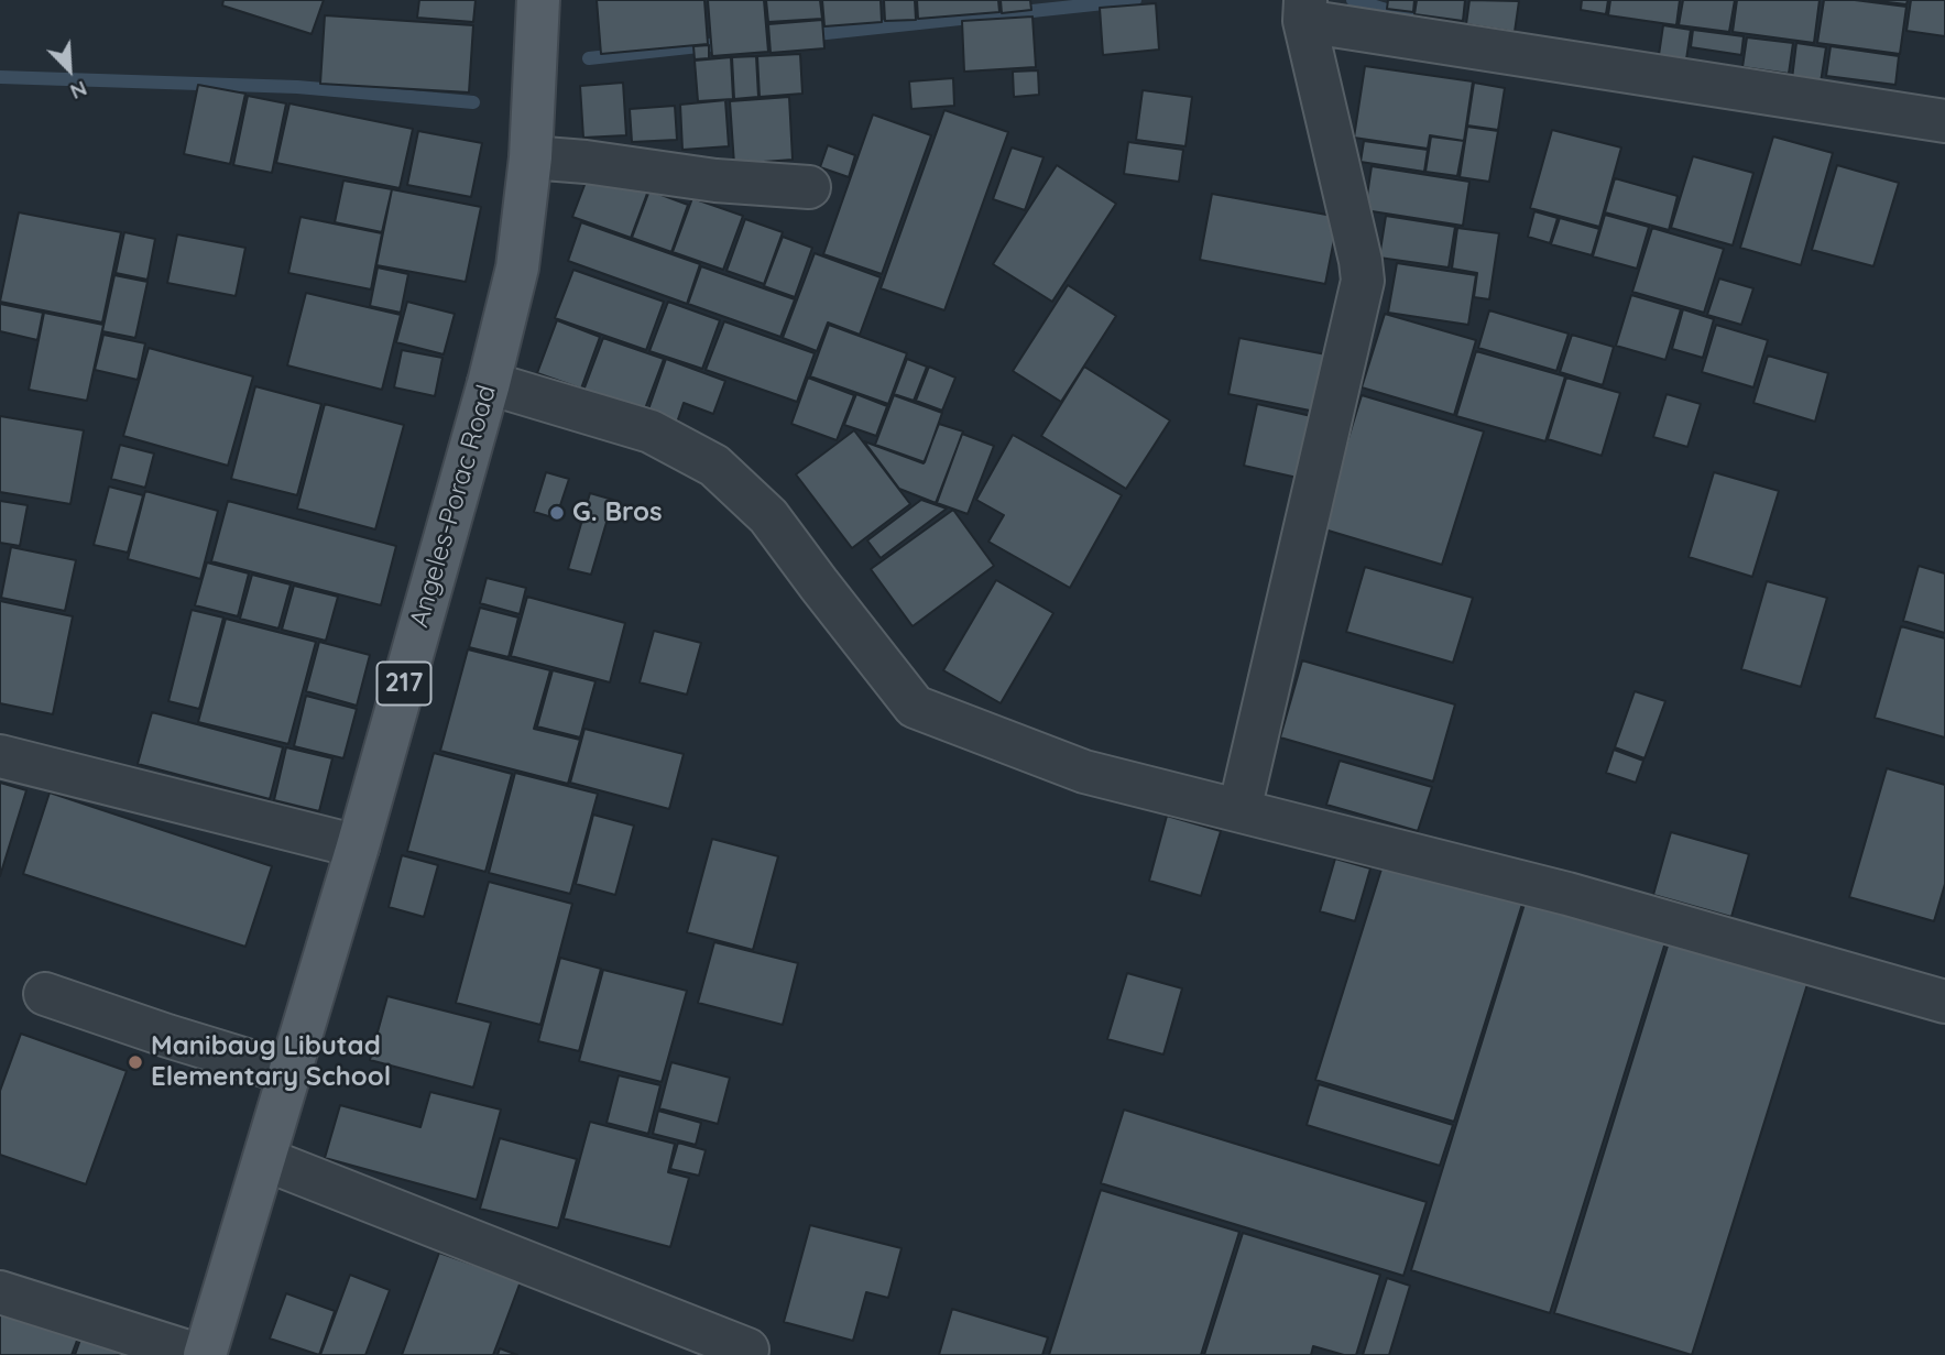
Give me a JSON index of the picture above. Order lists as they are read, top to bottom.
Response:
{
  "streets": {
    "main road": ["Angeles-Porac Road", "217"]
  },
  "places": ["G. Bros", "Manibaug Libutad Elementary School"],
  "north": "bottom right"
}
